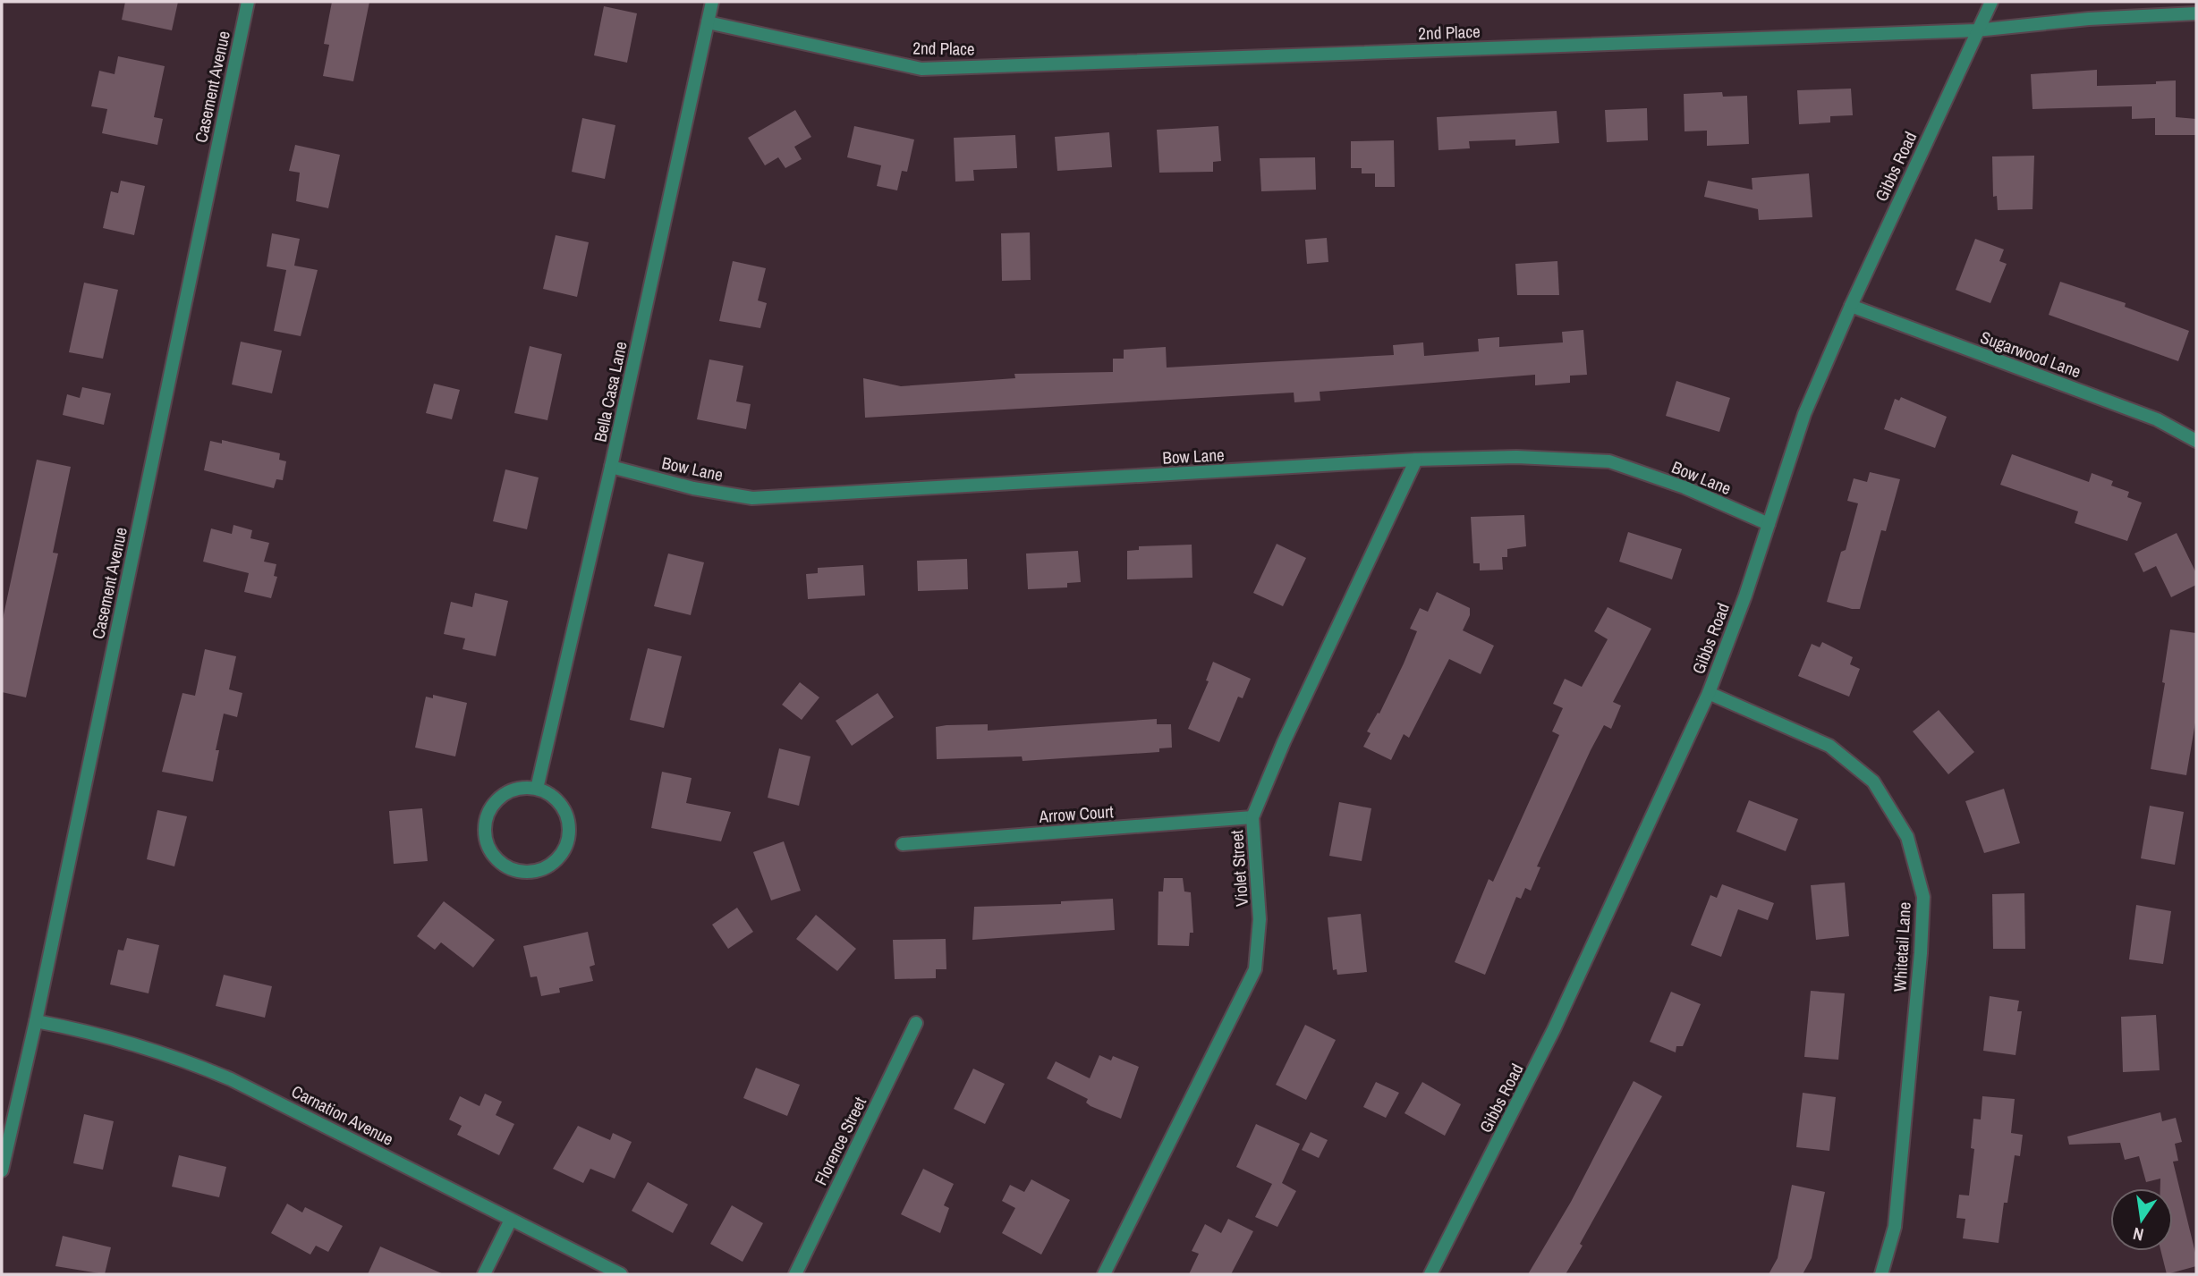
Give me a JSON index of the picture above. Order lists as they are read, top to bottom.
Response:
{
  "streets": {
    "street": [
      "2nd Place",
      "Casement Avenue",
      "Gibbs Road",
      "Sugarwood Lane",
      "Bella Casa Lane",
      "Bow Lane",
      "Arrow Court",
      "Violet Street",
      "Whitetail Lane",
      "Carnation Avenue",
      "Florence Street"
    ]
  },
  "crossings": [
    ["2nd Place", "Gibbs Road"],
    ["2nd Place", "Bella Casa Lane"],
    ["Casement Avenue", "Carnation Avenue"],
    ["Gibbs Road", "Sugarwood Lane"],
    ["Gibbs Road", "Bow Lane"],
    ["Gibbs Road", "Whitetail Lane"],
    ["Bella Casa Lane", "Bow Lane"],
    ["Bow Lane", "Violet Street"],
    ["Arrow Court", "Violet Street"]
  ],
  "north": "bottom"
}
